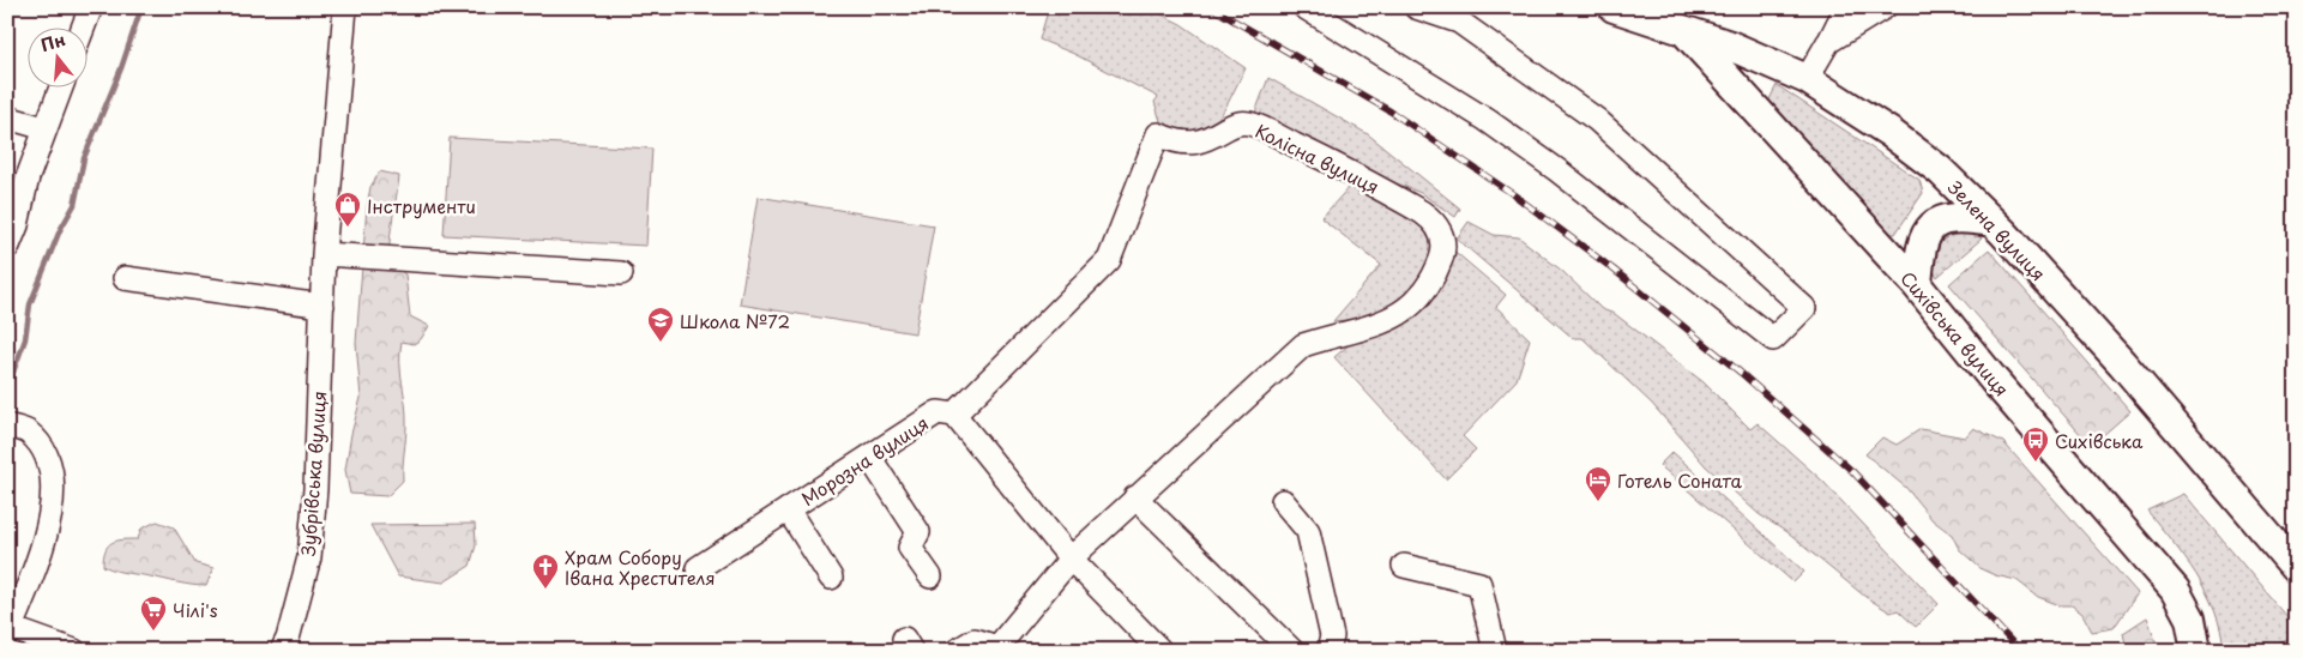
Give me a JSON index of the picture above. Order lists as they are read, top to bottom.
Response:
{
  "streets": {
    "main road": ["Зелена вулиця", "Сихівська вулиця"],
    "street": ["Колісна вулиця", "Морозна вулиця", "Зубрівська вулиця"]
  },
  "crossings": [
    ["Колісна вулиця", "Морозна вулиця"],
    ["Зелена вулиця", "Сихівська вулиця"]
  ],
  "places": {
    "shop": ["Інструменти"],
    "school or university": ["Школа №72"],
    "bus stop": ["Сихівська"],
    "hotel": ["Готель Соната"],
    "church": ["Храм Собору Івана Хрестителя"],
    "supermarket": ["Чілі's"]
  },
  "north": "top"
}
